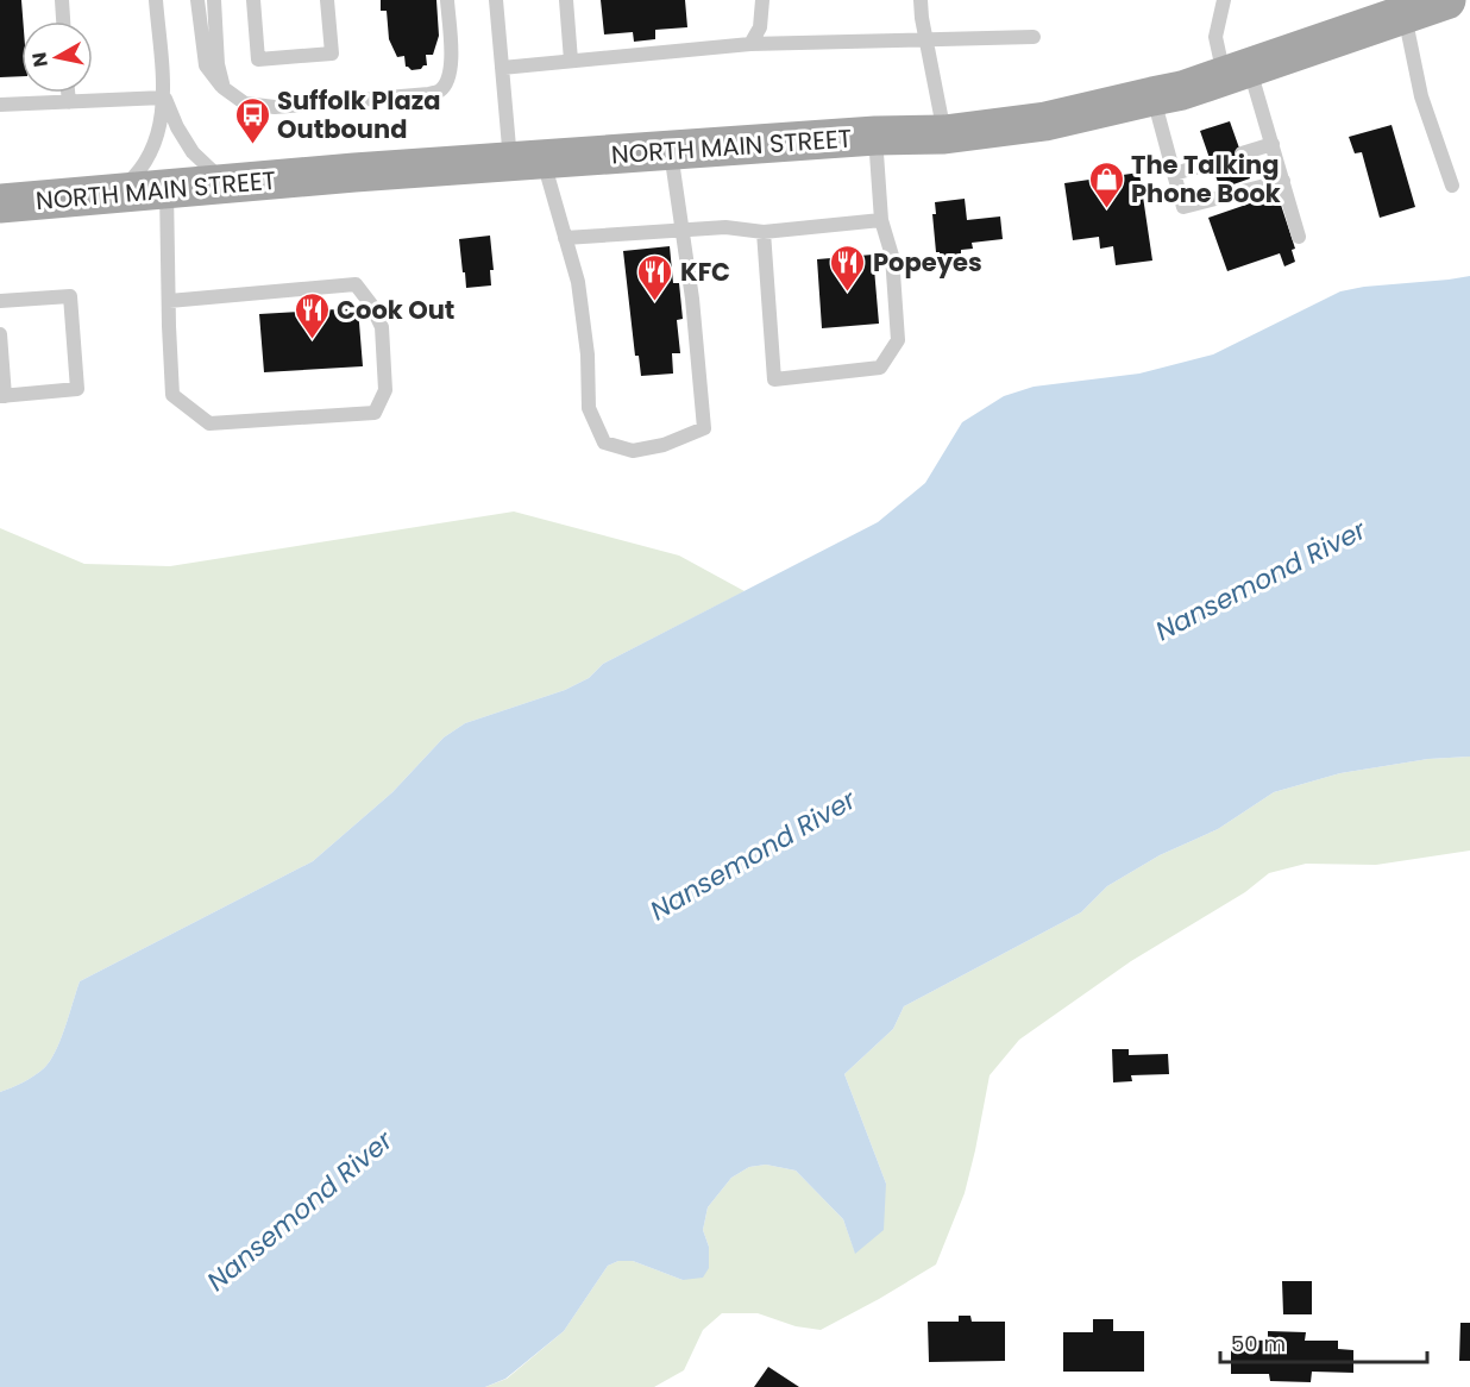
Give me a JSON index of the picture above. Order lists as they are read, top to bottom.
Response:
{
  "streets": {
    "main road": ["NORTH MAIN STREET"]
  },
  "water": ["Nansemond River"],
  "places": {
    "bus stop": ["Suffolk Plaza Outbound"],
    "shop": ["The Talking Phone Book"],
    "restaurant": ["Popeyes", "KFC", "Cook Out"]
  },
  "scale_bar": "50 m",
  "north": "left"
}
